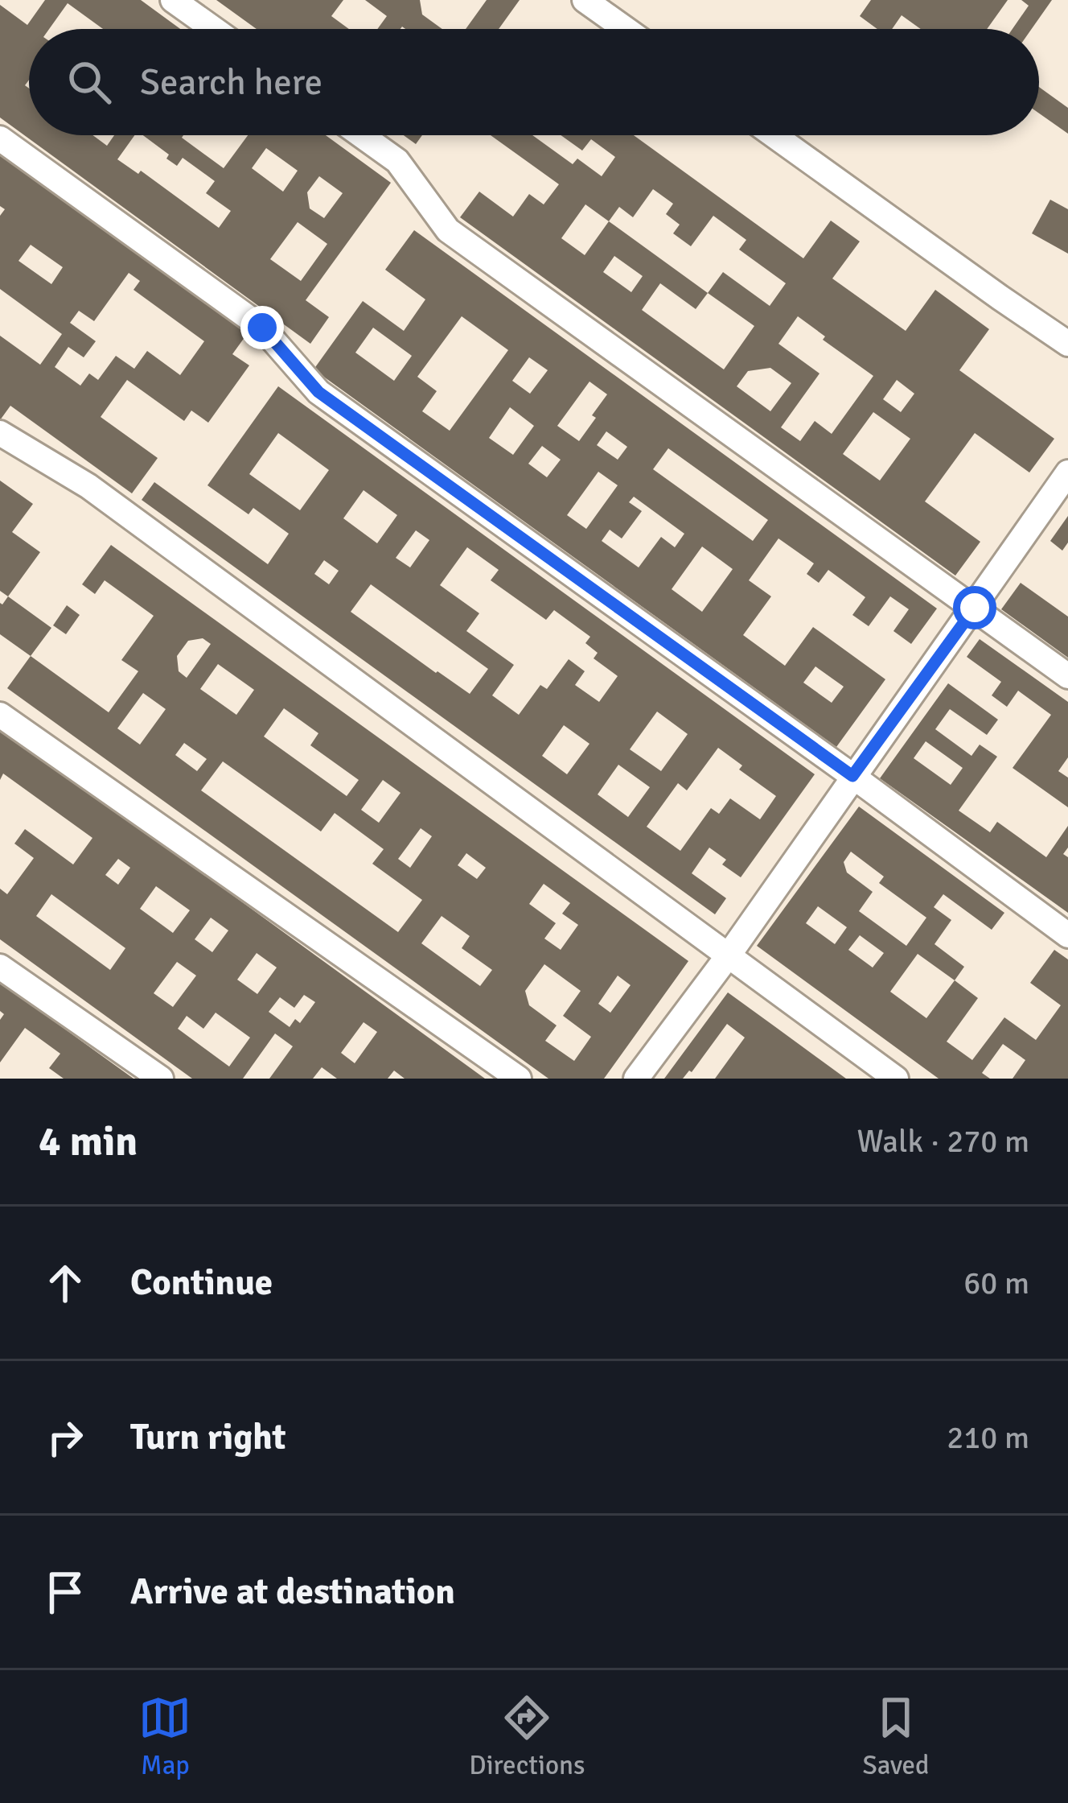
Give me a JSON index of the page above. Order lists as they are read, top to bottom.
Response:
{
  "page": {
    "search": "Search here",
    "heading": ["4 min", "Walk · 270 m"],
    "list": [
      ["Continue", "60 m"],
      ["Turn right", "210 m"],
      "Arrive at destination"
    ],
    "nav": ["Map", "Directions", "Saved"]
  }
}
